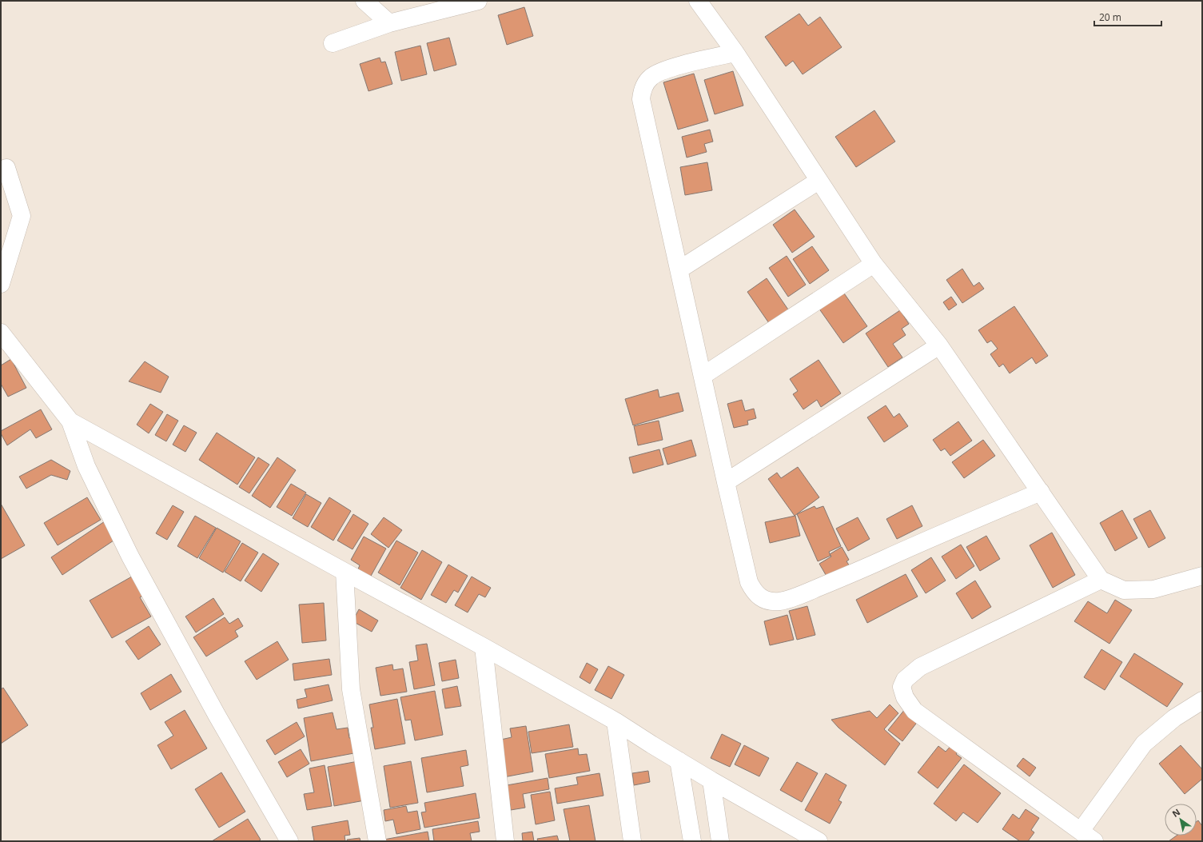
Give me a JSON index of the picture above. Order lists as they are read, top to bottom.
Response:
{
  "scale_bar": "20 m",
  "north": "top left"
}
